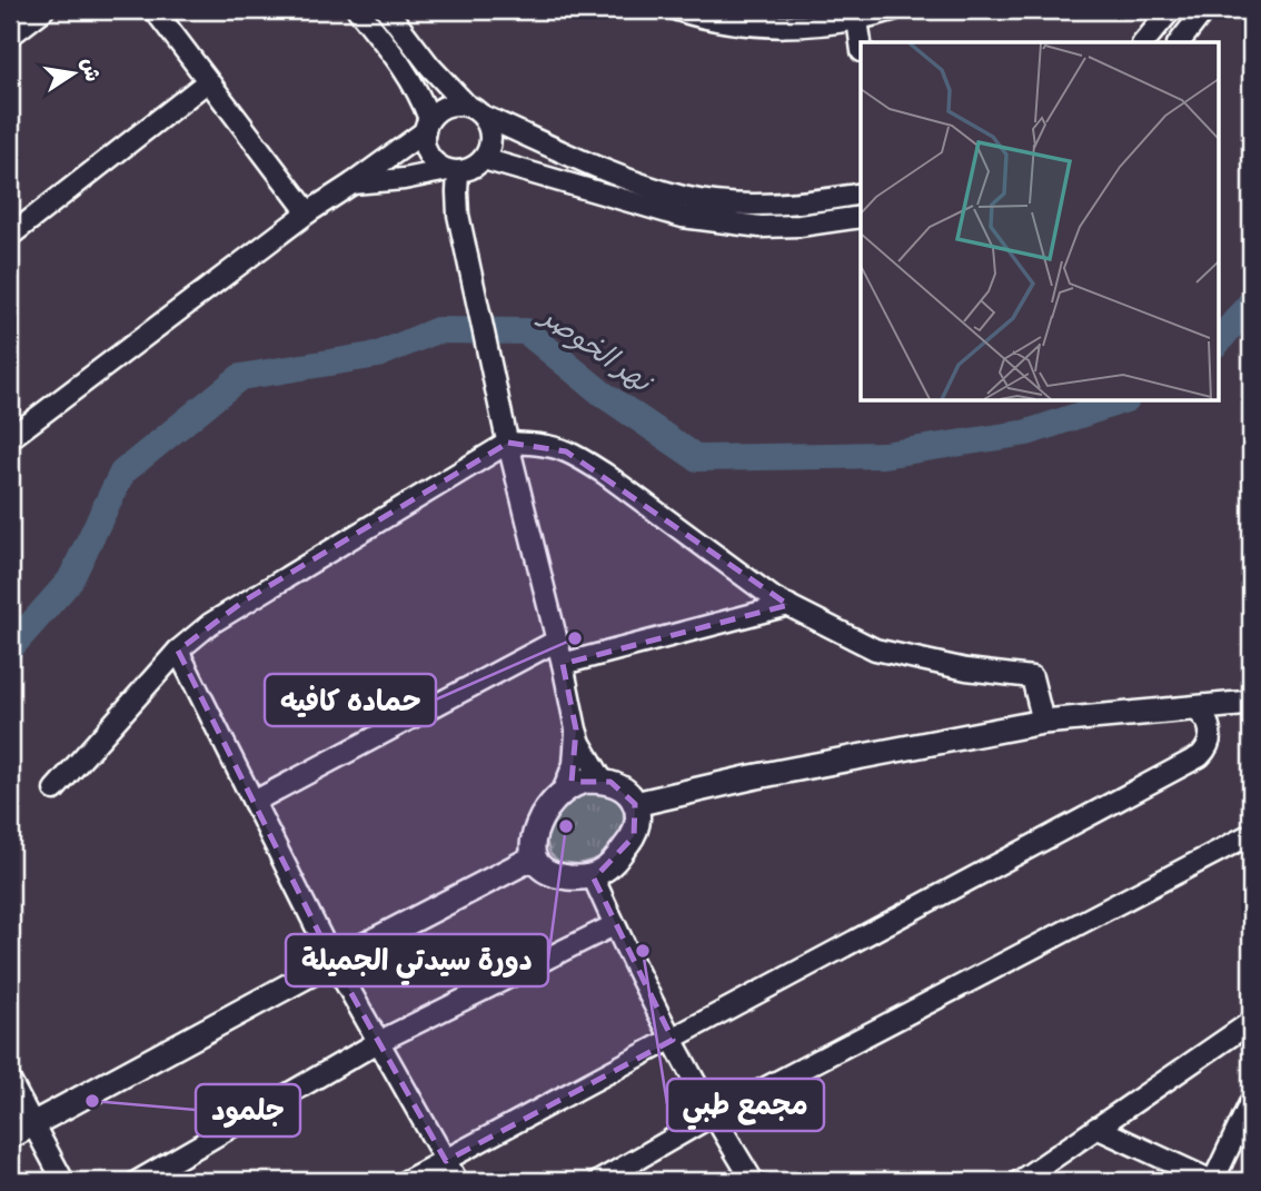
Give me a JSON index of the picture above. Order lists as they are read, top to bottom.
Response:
{
  "water": ["نهر الخوصر"],
  "places": [
    "حماده كافيه",
    "دورة سيدتي الجميلة",
    "مجمع طبي",
    "جلمود"
  ],
  "north": "right"
}
